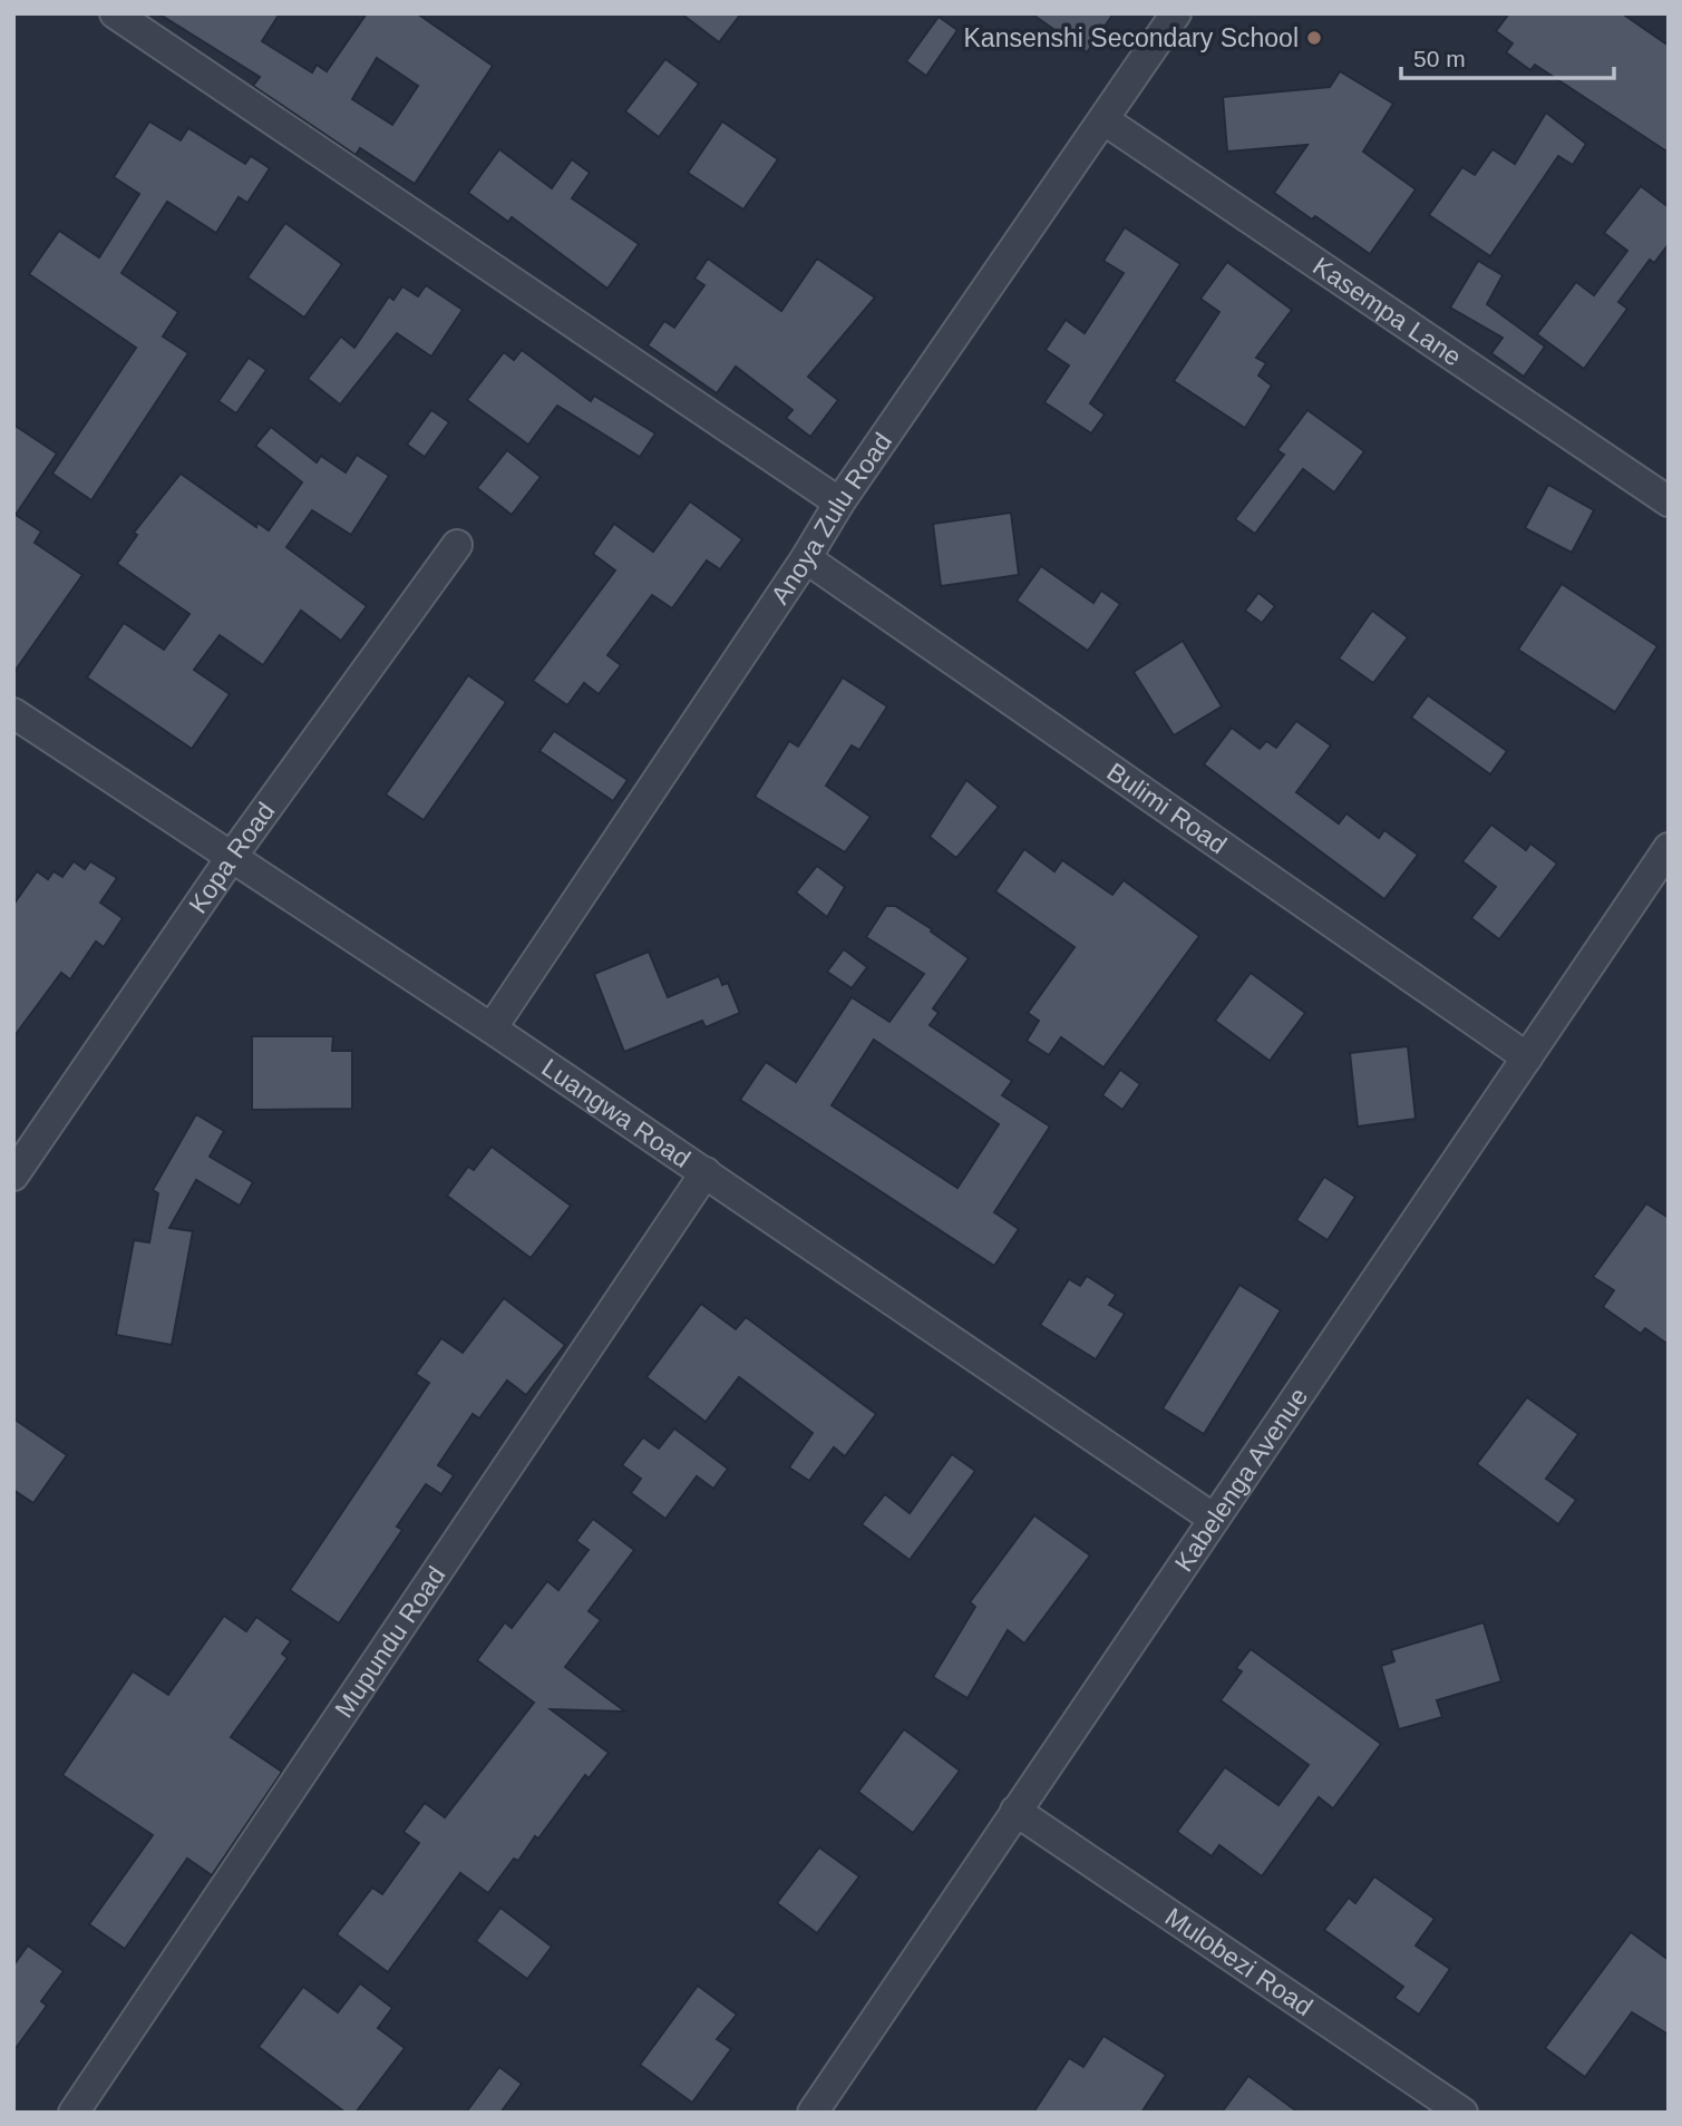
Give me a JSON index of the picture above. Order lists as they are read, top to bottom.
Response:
{
  "streets": {
    "street": [
      "Kasempa Lane",
      "Anoya Zulu Road",
      "Bulimi Road",
      "Kopa Road",
      "Luangwa Road",
      "Kabelenga Avenue",
      "Mupundu Road",
      "Mulobezi Road"
    ]
  },
  "crossings": [
    ["Kasempa Lane", "Anoya Zulu Road"],
    ["Anoya Zulu Road", "Bulimi Road"],
    ["Anoya Zulu Road", "Luangwa Road"],
    ["Bulimi Road", "Kabelenga Avenue"],
    ["Kopa Road", "Luangwa Road"],
    ["Luangwa Road", "Kabelenga Avenue"],
    ["Luangwa Road", "Mupundu Road"],
    ["Kabelenga Avenue", "Mulobezi Road"]
  ],
  "places": ["Kansenshi Secondary School"],
  "scale_bar": "50 m"
}
